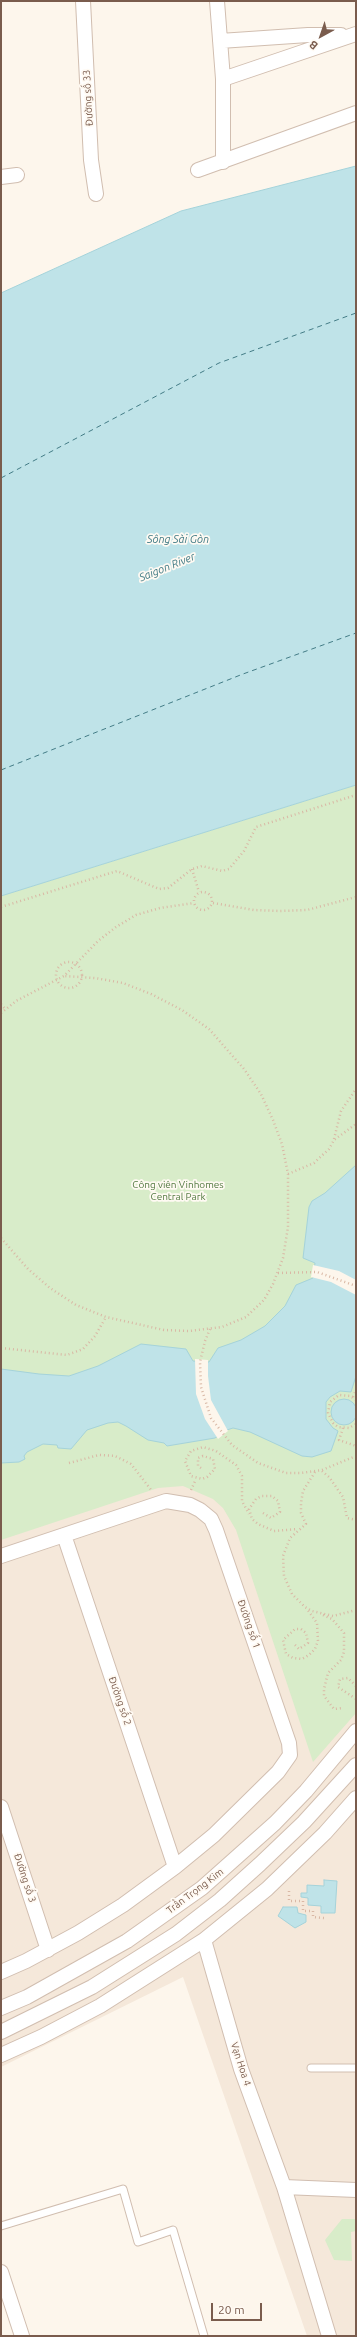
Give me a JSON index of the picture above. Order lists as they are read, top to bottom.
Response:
{
  "streets": {
    "street": [
      "Đường số 33",
      "Đường số 1",
      "Đường số 2",
      "Đường số 3",
      "Trần Trọng Kim",
      "Vạn Hoa 4"
    ]
  },
  "crossings": [
    ["Đường số 1", "Đường số 2"]
  ],
  "water": ["Sông Sài Gòn", "Saigon River"],
  "parks": ["Công viên Vinhomes Central Park"],
  "scale_bar": "20 m",
  "north": "bottom left"
}
